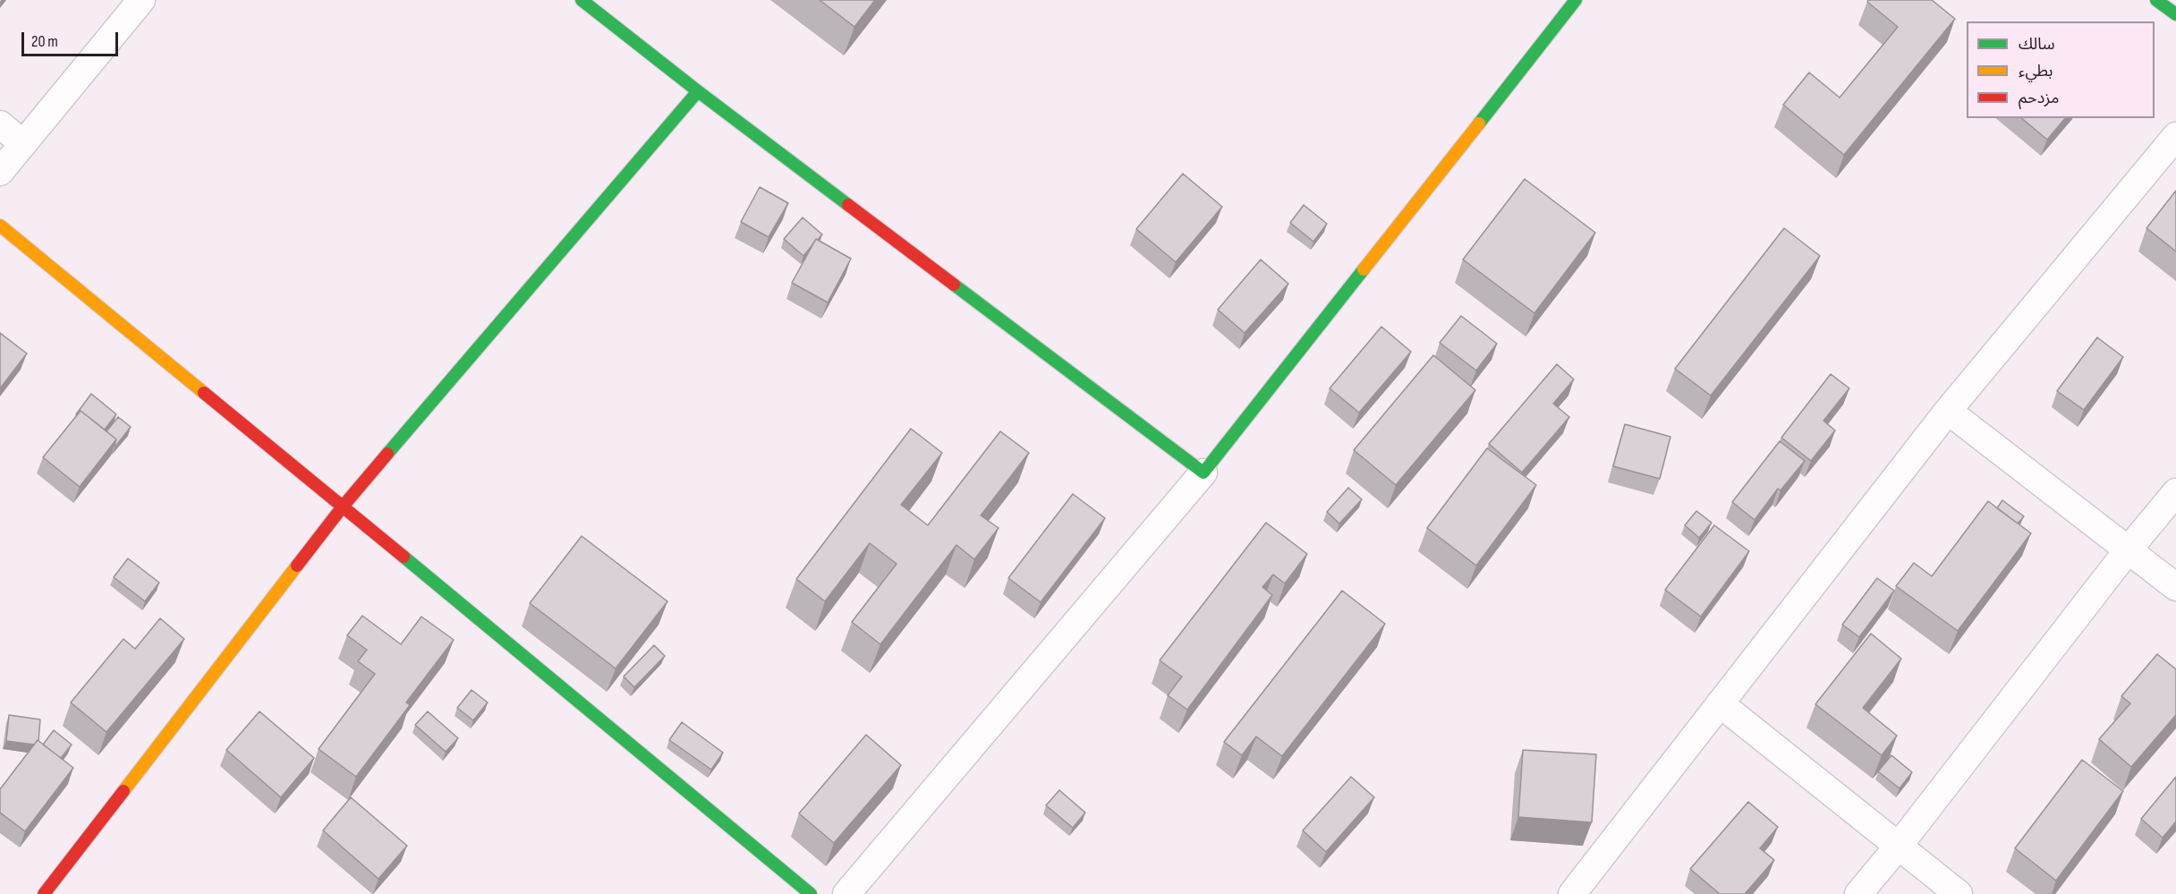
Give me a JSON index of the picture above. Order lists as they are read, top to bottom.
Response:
{
  "legend": ["سالك", "بطيء", "مزدحم"],
  "scale_bar": "20 m"
}
